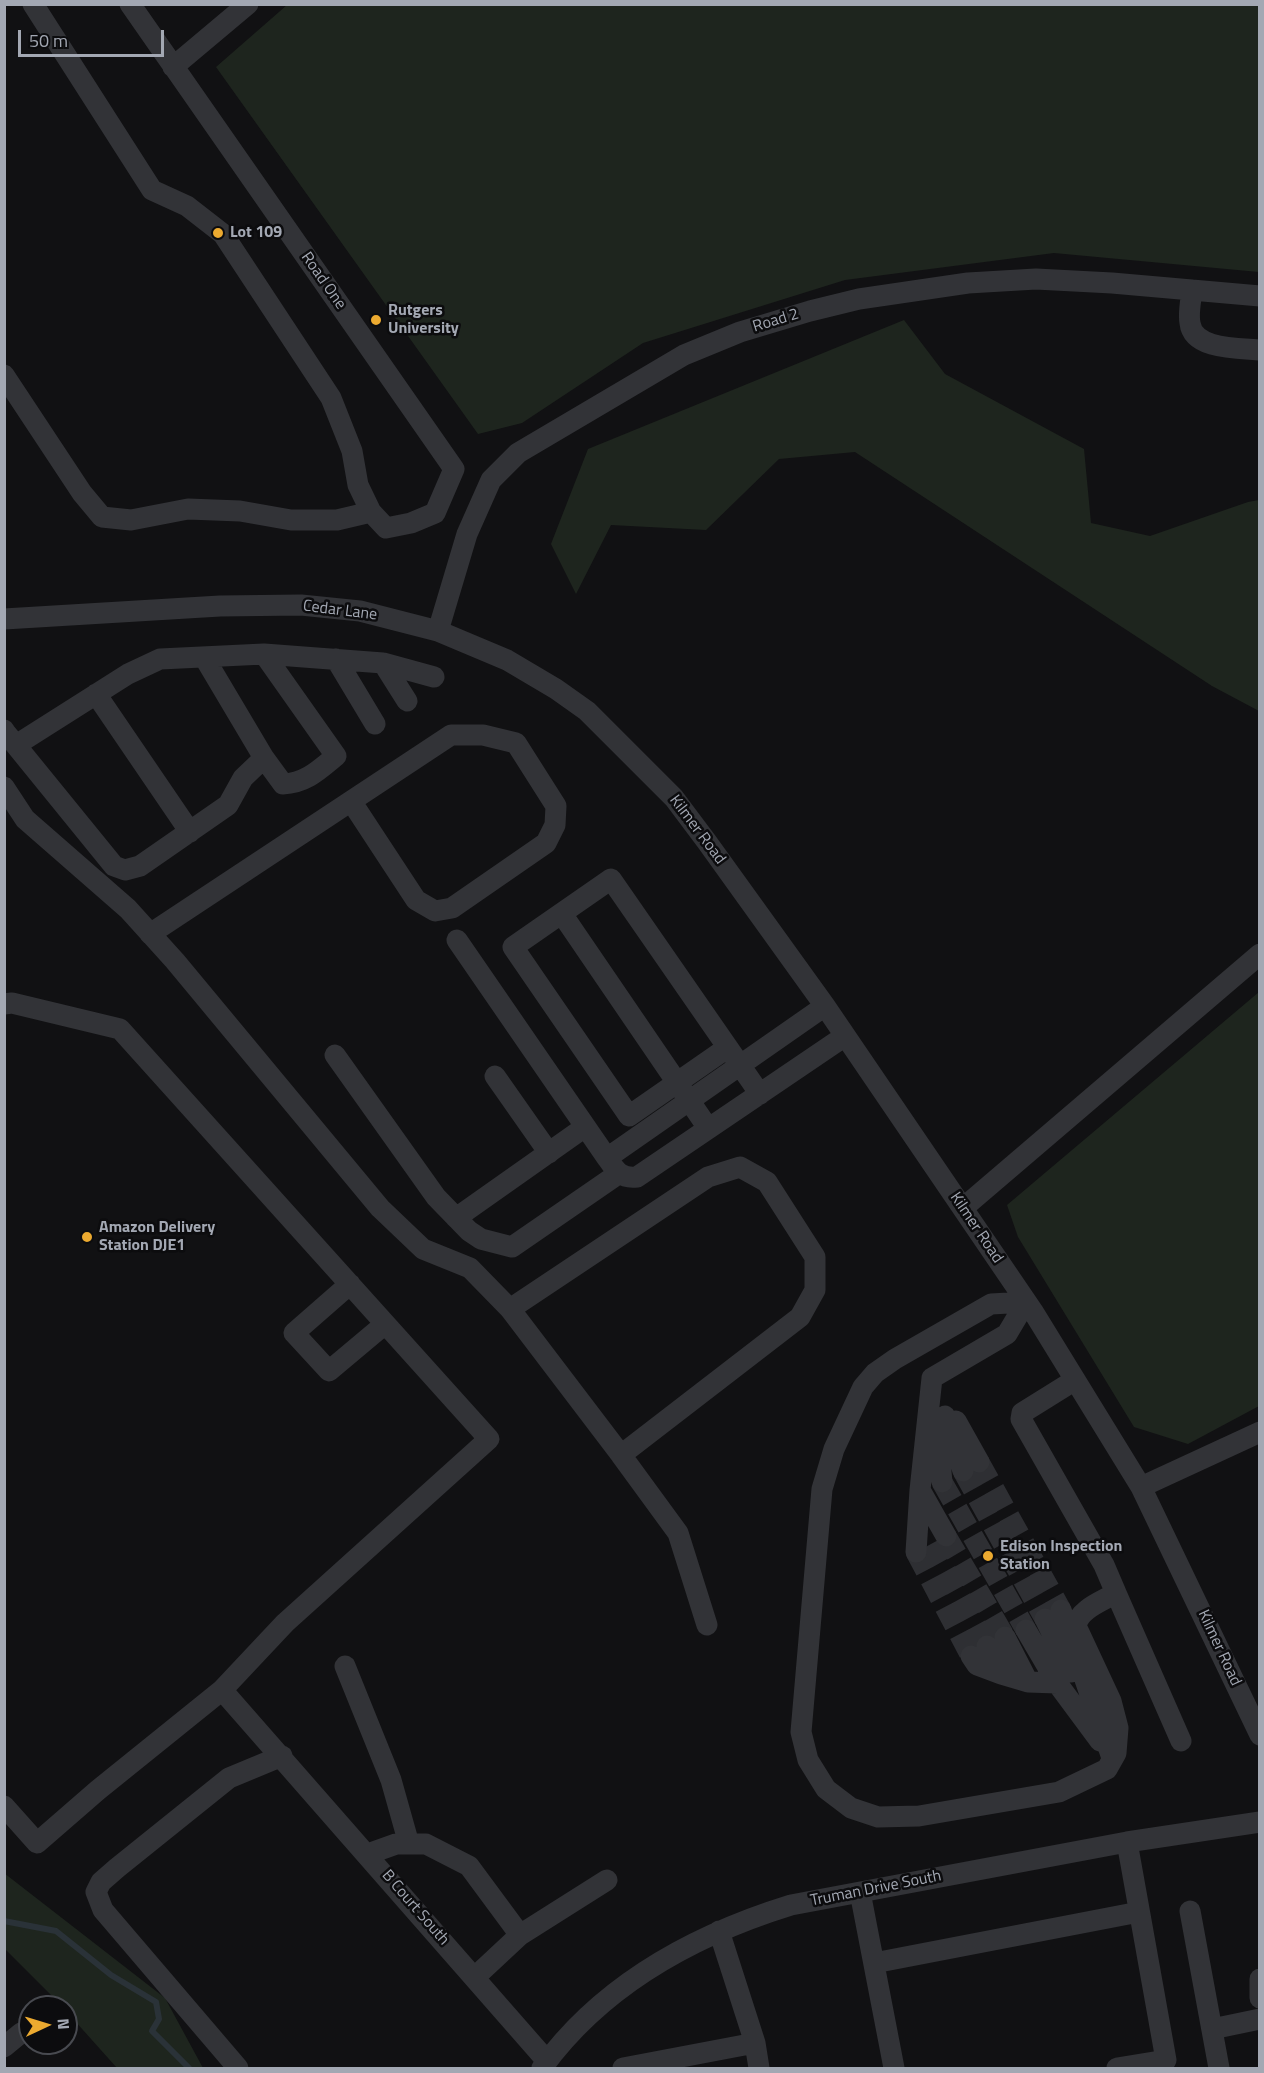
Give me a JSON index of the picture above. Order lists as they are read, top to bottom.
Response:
{
  "streets": {
    "street": [
      "Road One",
      "Road 2",
      "Cedar Lane",
      "Kilmer Road",
      "Truman Drive South",
      "B Court South"
    ]
  },
  "crossings": [
    ["Road 2", "Cedar Lane"],
    ["Cedar Lane", "Kilmer Road"],
    ["Truman Drive South", "B Court South"]
  ],
  "places": [
    "Lot 109",
    "Rutgers University",
    "Amazon Delivery Station DJE1",
    "Edison Inspection Station"
  ],
  "scale_bar": "50 m",
  "north": "right"
}
